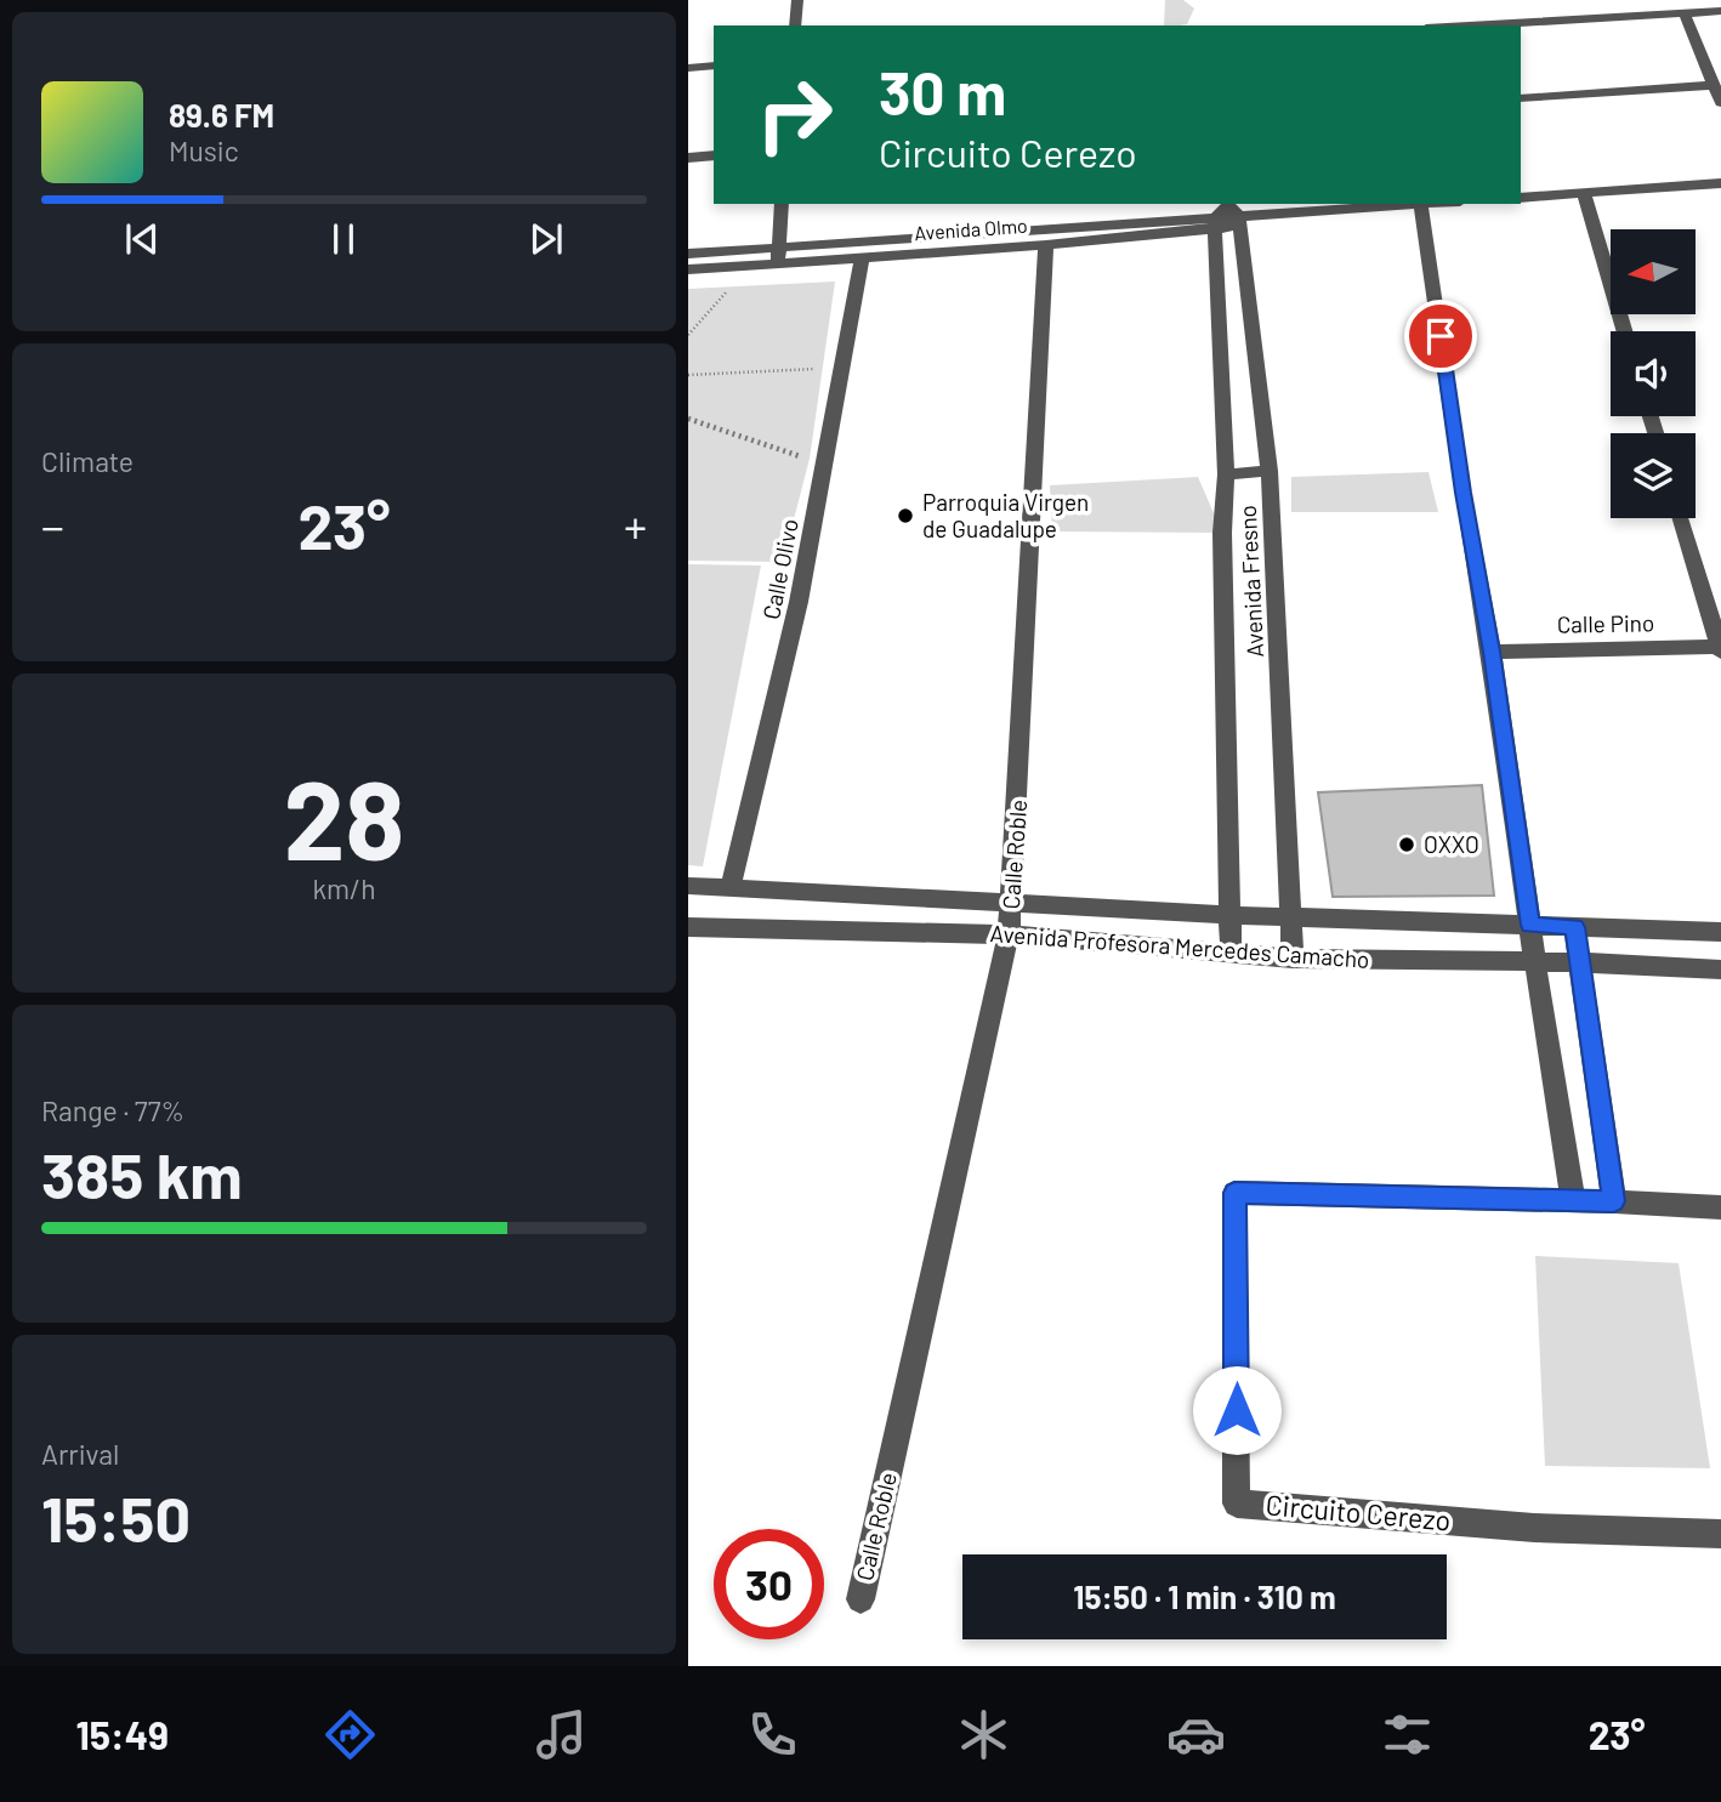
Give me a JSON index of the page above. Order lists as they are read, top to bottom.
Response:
{
  "streets": {
    "street": [
      "Avenida Olmo",
      "Calle Olivo",
      "Avenida Fresno",
      "Calle Pino",
      "Calle Roble",
      "Avenida Profesora Mercedes Camacho",
      "Circuito Cerezo"
    ]
  },
  "crossings": [
    ["Avenida Olmo", "Calle Olivo"],
    ["Avenida Olmo", "Avenida Fresno"],
    ["Avenida Olmo", "Calle Roble"],
    ["Calle Olivo", "Avenida Profesora Mercedes Camacho"],
    ["Avenida Fresno", "Avenida Profesora Mercedes Camacho"],
    ["Calle Roble", "Avenida Profesora Mercedes Camacho"]
  ],
  "places": ["Parroquia Virgen de Guadalupe", "OXXO"],
  "north": "left",
  "page": {
    "turn": ["30 m", "Circuito Cerezo"],
    "song": ["89.6 FM", "Music"],
    "tile": [
      "Climate",
      ["28", "km/h"],
      ["Range · 77%", "385 km"],
      ["Arrival", "15:50"]
    ],
    "heat": ["−", "23°", "+"],
    "limit": "30",
    "trip": "15:50 · 1 min · 310 m",
    "tabs": ["15:49", "23°"]
  }
}
